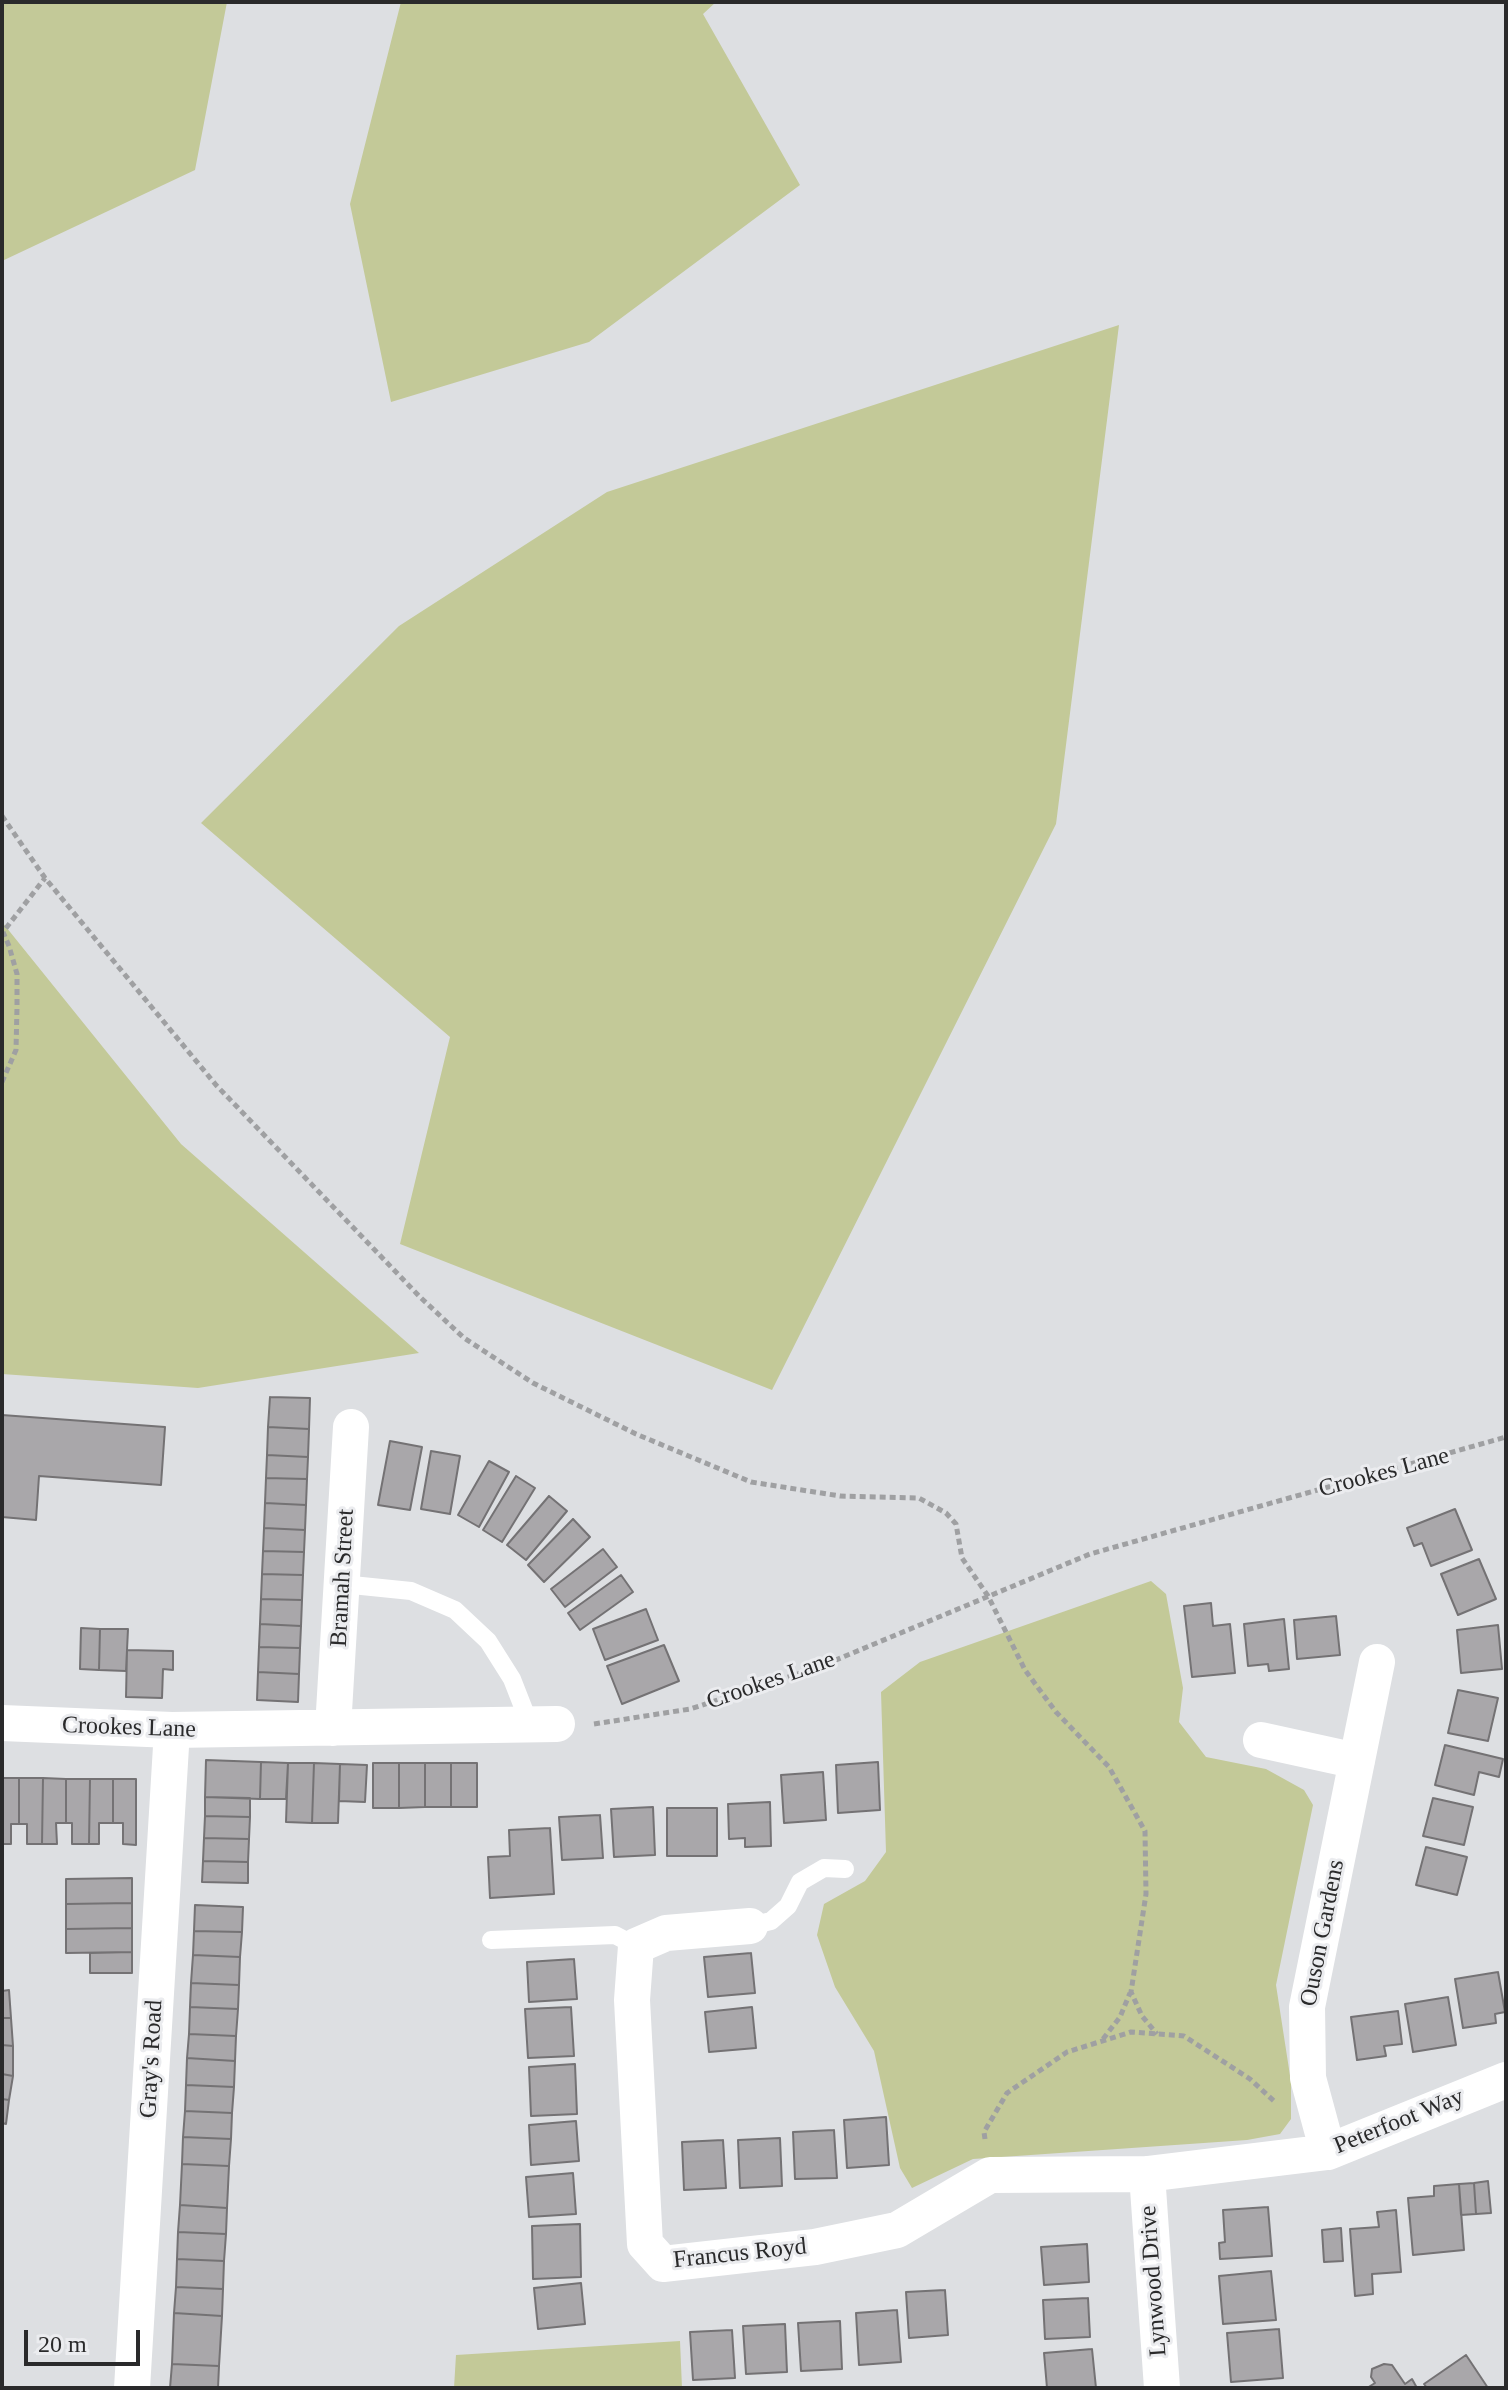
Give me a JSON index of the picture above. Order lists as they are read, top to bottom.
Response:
{
  "streets": {
    "street": [
      "Crookes Lane",
      "Bramah Street",
      "Ouson Gardens",
      "Gray's Road",
      "Peterfoot Way",
      "Francus Royd",
      "Lynwood Drive"
    ]
  },
  "crossings": [
    ["Crookes Lane", "Bramah Street"],
    ["Crookes Lane", "Gray's Road"],
    ["Ouson Gardens", "Peterfoot Way"],
    ["Peterfoot Way", "Lynwood Drive"]
  ],
  "scale_bar": "20 m"
}
